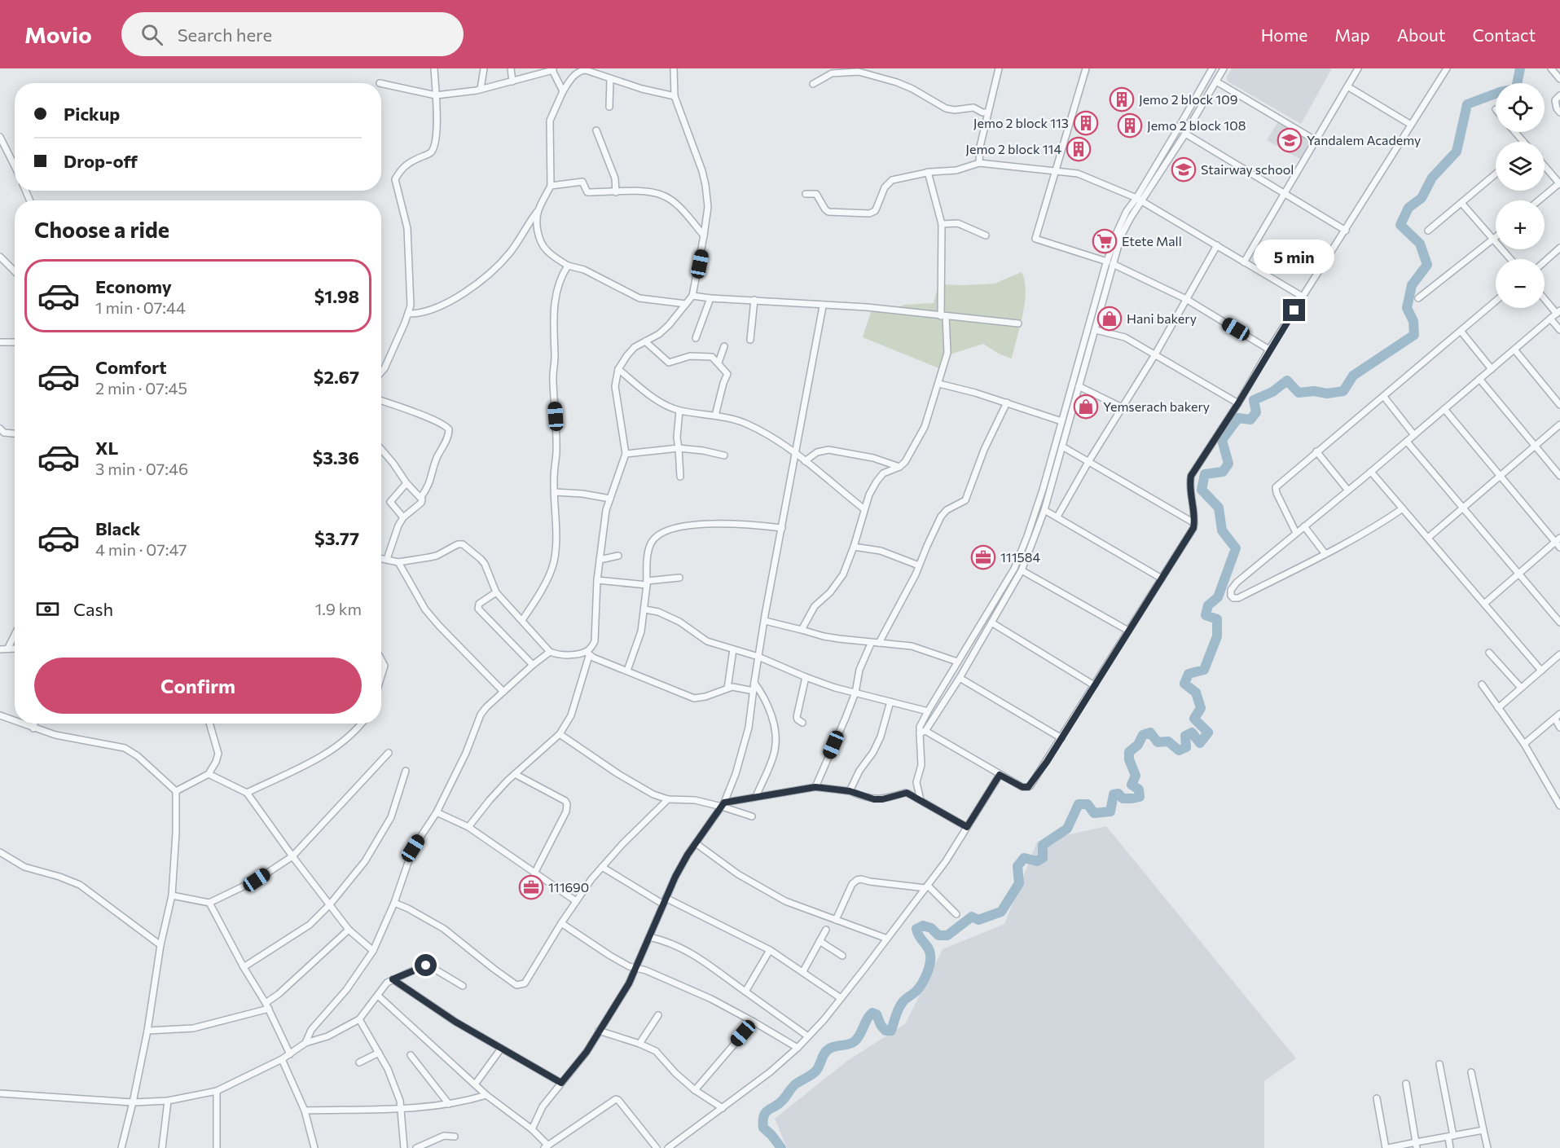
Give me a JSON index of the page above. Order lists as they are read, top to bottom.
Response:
{
  "places": {
    "building": [
      "Jemo 2 block 109",
      "Jemo 2 block 113",
      "Jemo 2 block 108",
      "Jemo 2 block 114"
    ],
    "school or university": ["Yandalem Academy", "Stairway school"],
    "supermarket": ["Etete Mall"],
    "shop": ["Hani bakery", "Yemserach bakery"],
    "office": ["111584", "111690"]
  },
  "page": {
    "header": "Movio",
    "search": "Search here",
    "nav": [
      "Home",
      "Map",
      "About",
      "Contact"
    ],
    "map_buttons": ["+", "−"],
    "banner": ["Pickup", "Drop-off"],
    "heading": "Choose a ride",
    "bubble": "5 min",
    "list": [
      {
        "name": "Economy",
        "note": "1 min · 07:44",
        "value": "$1.98"
      },
      {
        "name": "Comfort",
        "note": "2 min · 07:45",
        "value": "$2.67"
      },
      {
        "name": "XL",
        "note": "3 min · 07:46",
        "value": "$3.36"
      },
      {
        "name": "Black",
        "note": "4 min · 07:47",
        "value": "$3.77"
      }
    ],
    "pay": ["Cash", "1.9 km"],
    "buttons": "Confirm"
  }
}
